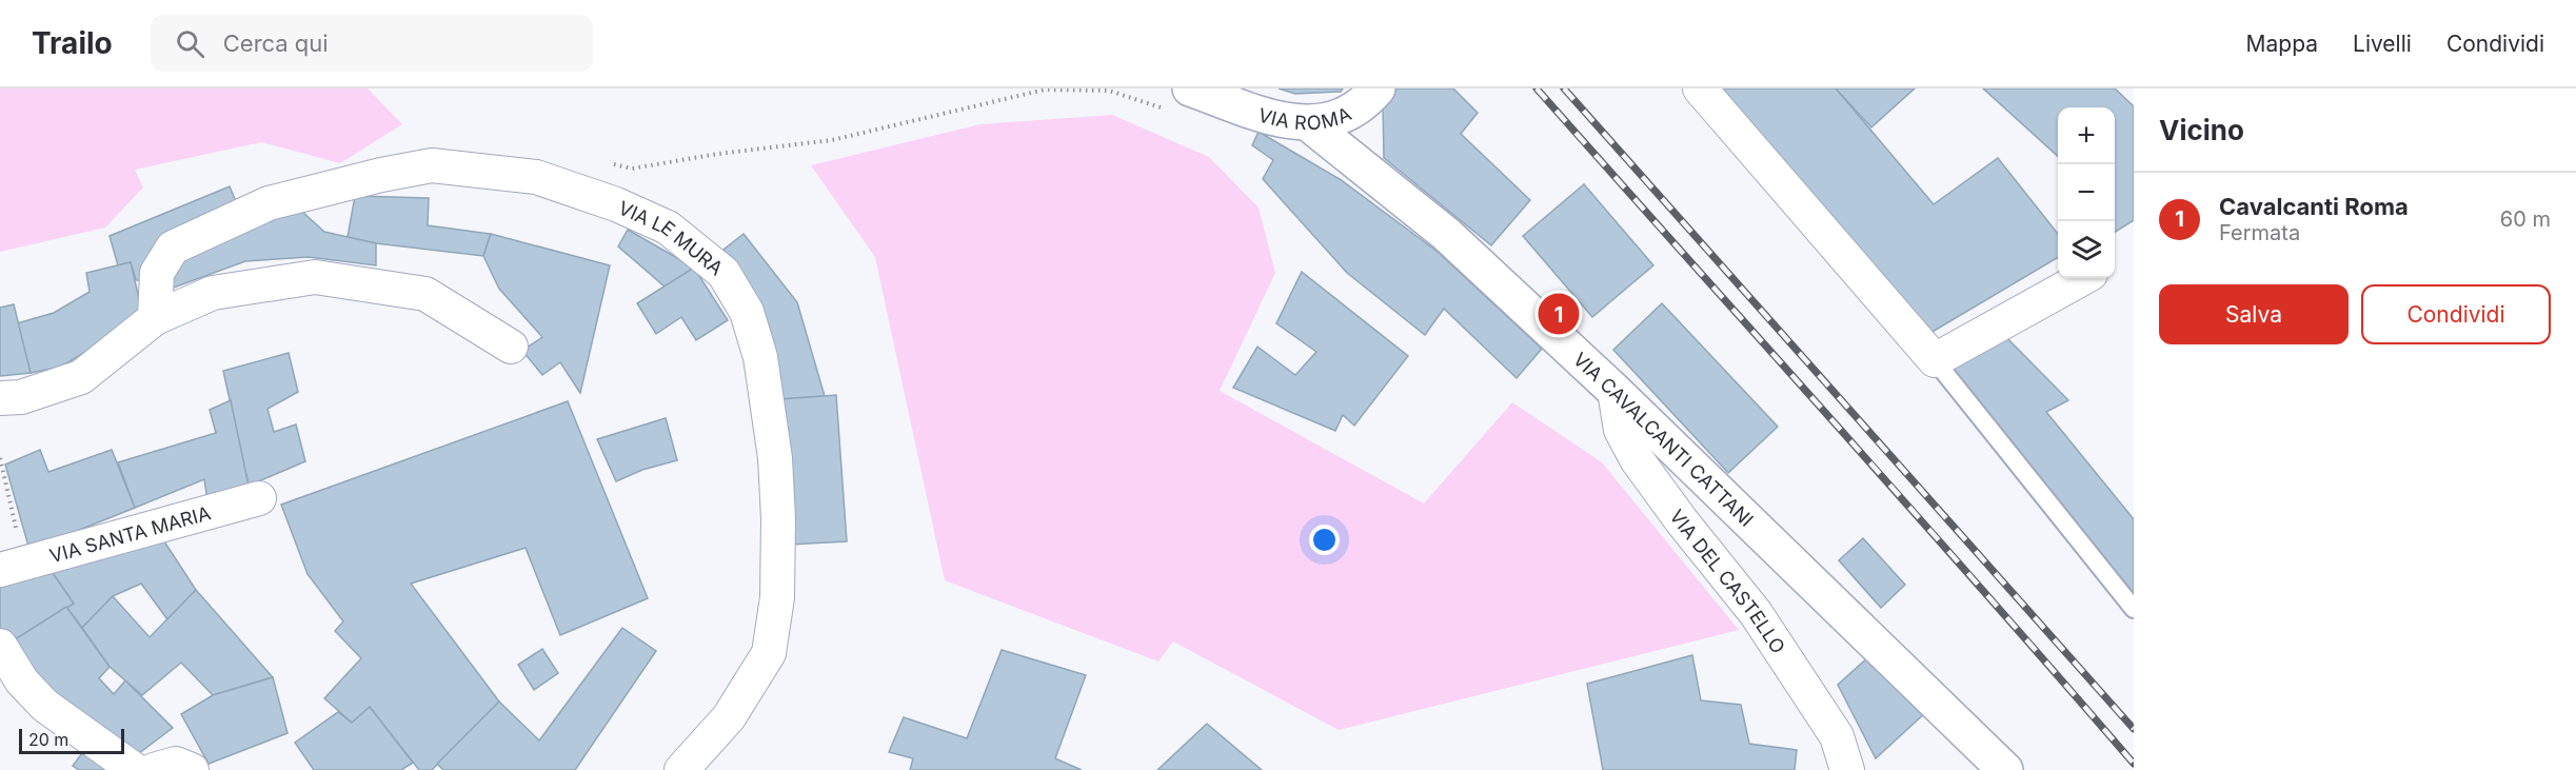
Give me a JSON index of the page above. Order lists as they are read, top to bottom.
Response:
{
  "streets": {
    "street": [
      "VIA ROMA",
      "VIA LE MURA",
      "VIA CAVALCANTI CATTANI",
      "VIA SANTA MARIA",
      "VIA DEL CASTELLO"
    ]
  },
  "crossings": [
    ["VIA ROMA", "VIA CAVALCANTI CATTANI"],
    ["VIA CAVALCANTI CATTANI", "VIA DEL CASTELLO"]
  ],
  "scale_bar": "20 m",
  "page": {
    "header": "Trailo",
    "search": "Cerca qui",
    "nav": ["Mappa", "Livelli", "Condividi"],
    "heading": "Vicino",
    "map_buttons": ["+", "−"],
    "list": [
      {
        "mark": "1",
        "name": "Cavalcanti Roma",
        "note": "Fermata",
        "value": "60 m"
      }
    ],
    "buttons": ["Salva", "Condividi"],
    "pins": "1",
    "scale": "20 m"
  }
}
